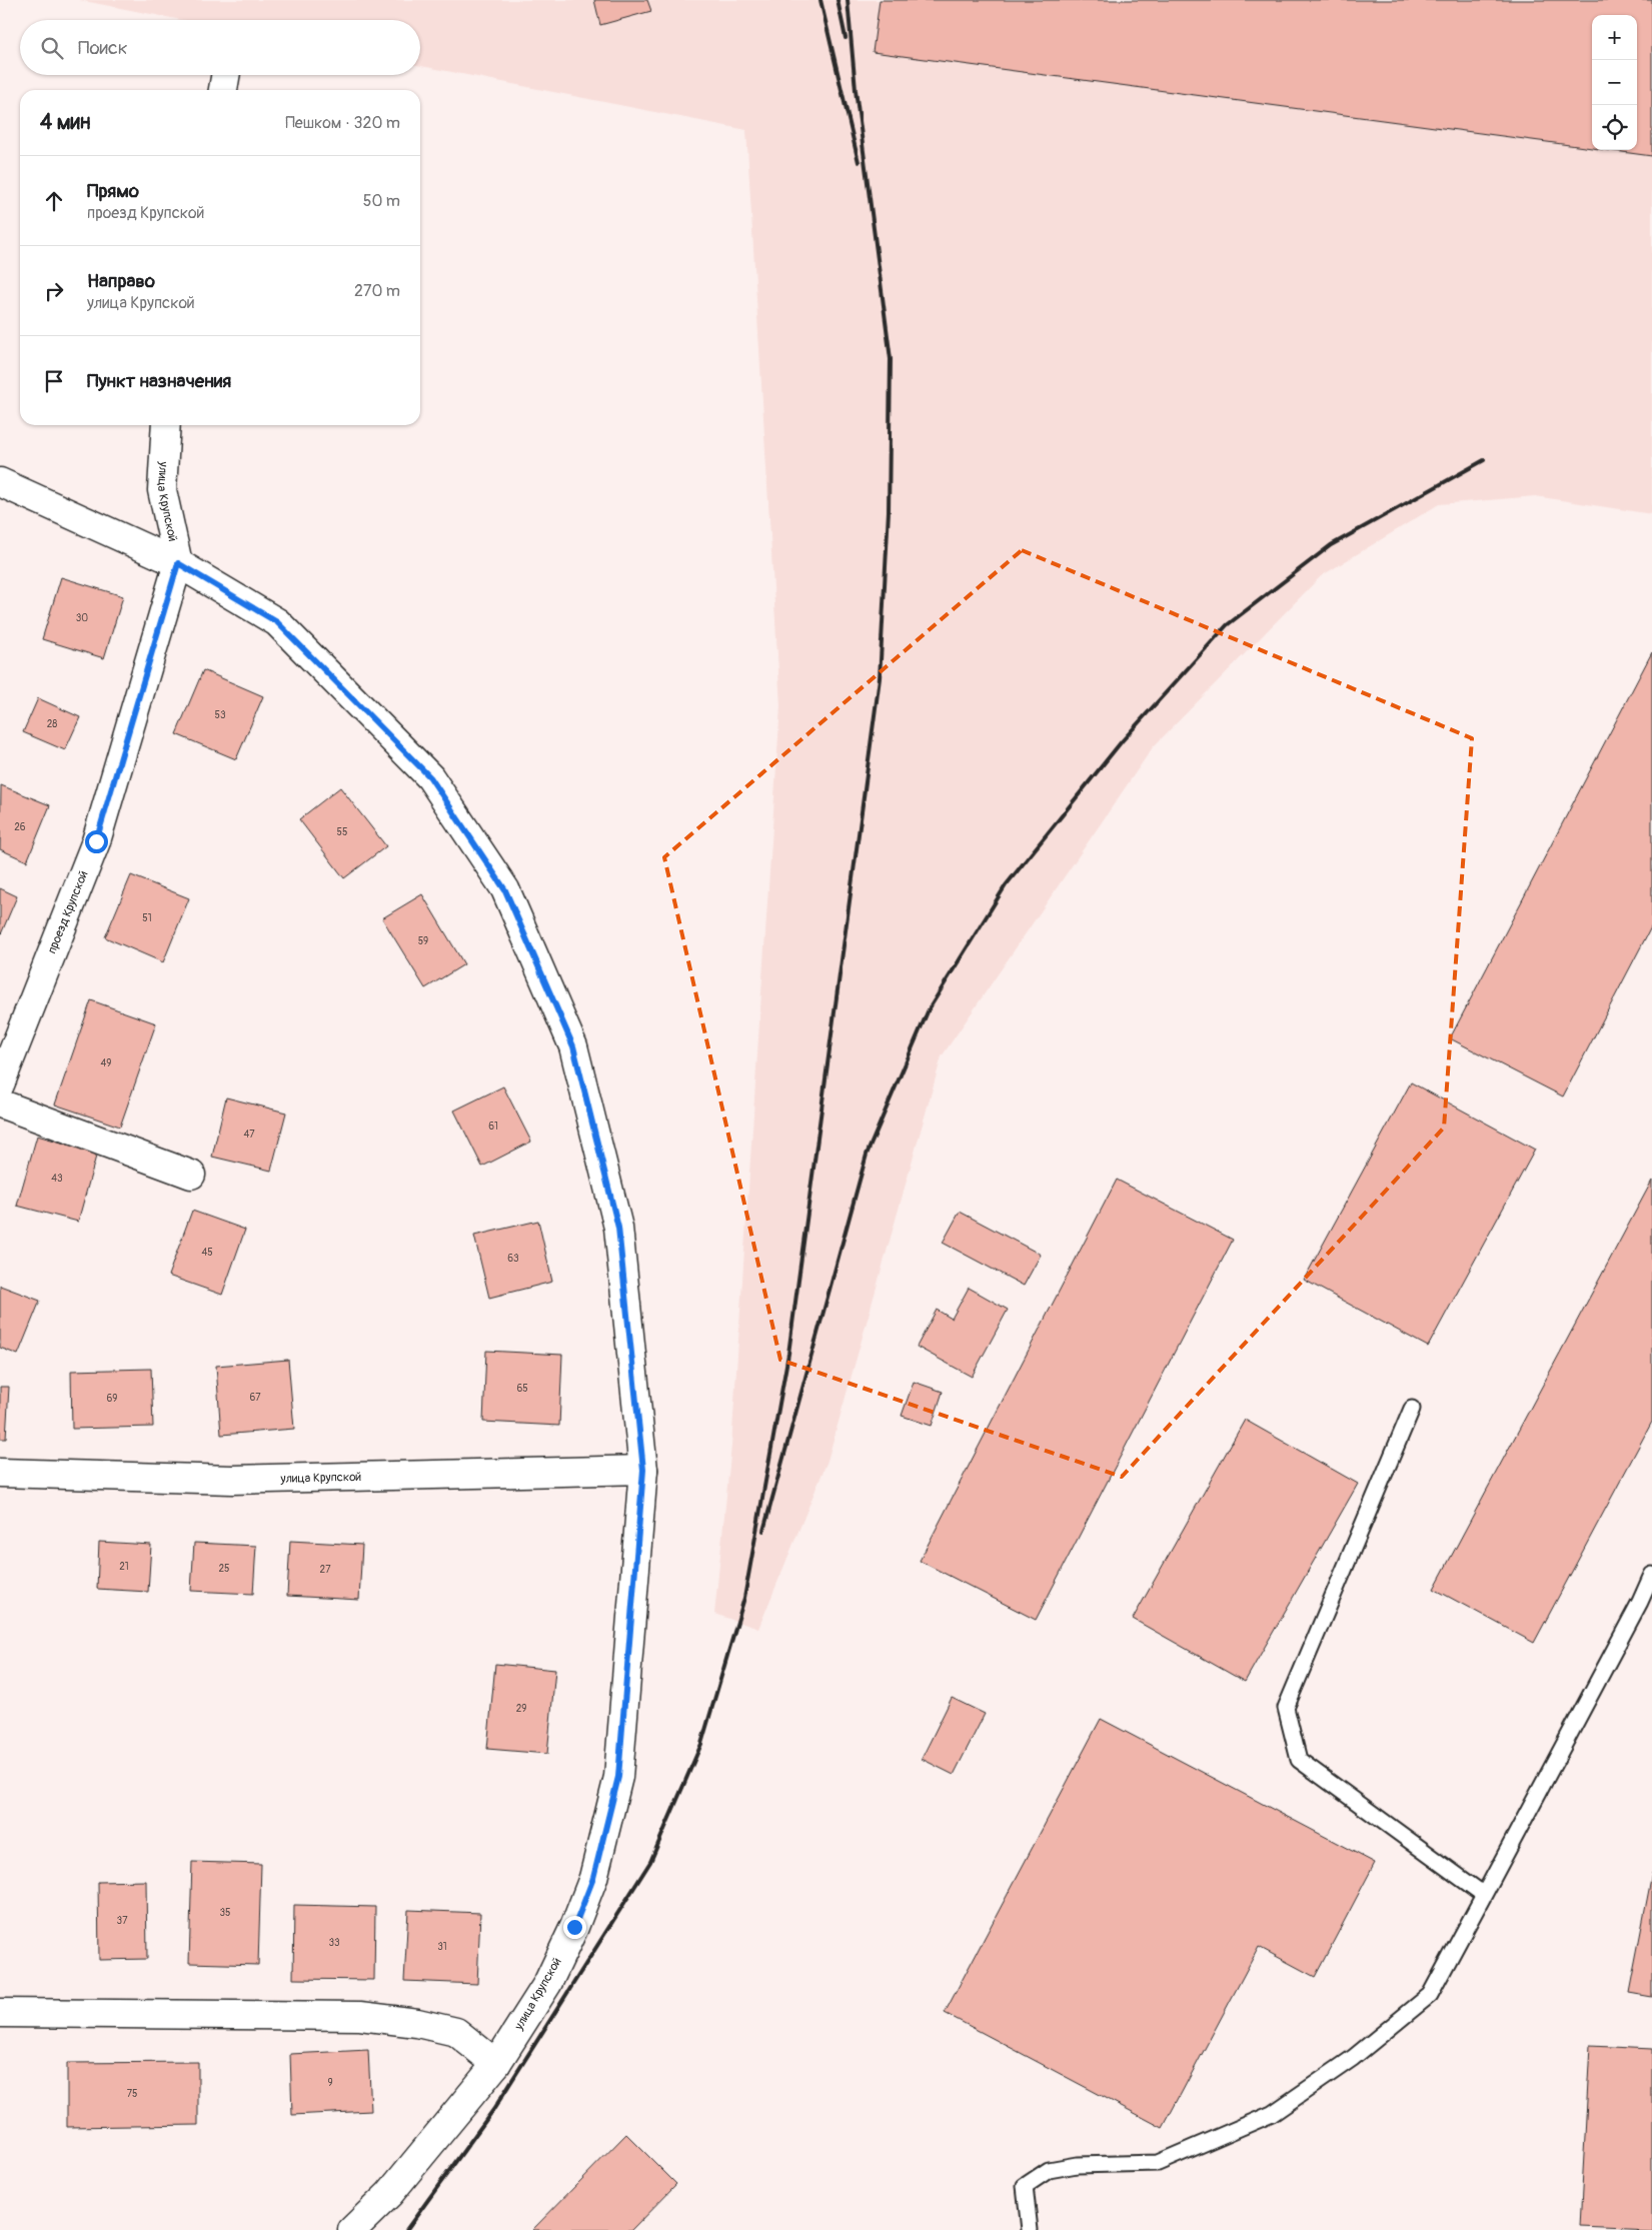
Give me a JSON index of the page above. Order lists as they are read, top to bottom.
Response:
{
  "streets": {
    "street": ["улица Крупской", "проезд Крупской"]
  },
  "crossings": [
    ["улица Крупской", "проезд Крупской"]
  ],
  "house_numbers": [
    "30",
    "53",
    "28",
    "26",
    "55",
    "51",
    "59",
    "49",
    "61",
    "47",
    "43",
    "45",
    "63",
    "65",
    "67",
    "69",
    "21",
    "25",
    "27",
    "29",
    "35",
    "37",
    "33",
    "31",
    "9",
    "75"
  ],
  "page": {
    "map_buttons": ["+", "−"],
    "search": "Поиск",
    "heading": ["4 мин", "Пешком · 320 m"],
    "list": [
      ["Прямо", "проезд Крупской", "50 m"],
      ["Направо", "улица Крупской", "270 m"],
      "Пункт назначения"
    ]
  }
}
